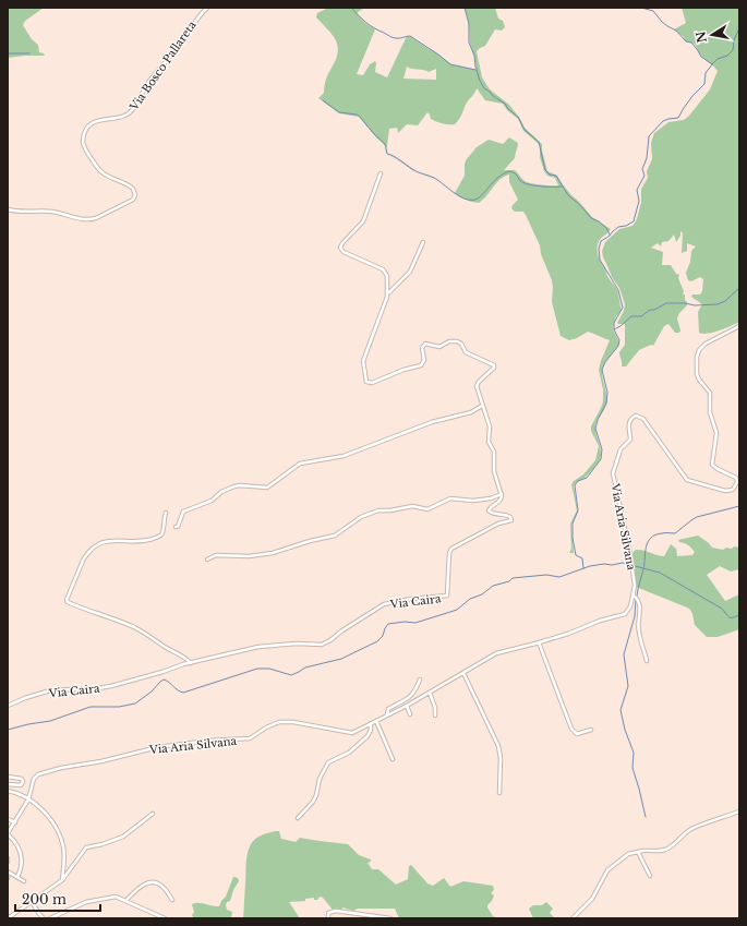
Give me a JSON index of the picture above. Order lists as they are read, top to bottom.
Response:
{
  "streets": {
    "street": ["Via Bosco Pallareta", "Via Aria Silvana", "Via Caira"]
  },
  "scale_bar": "200 m",
  "north": "left"
}
